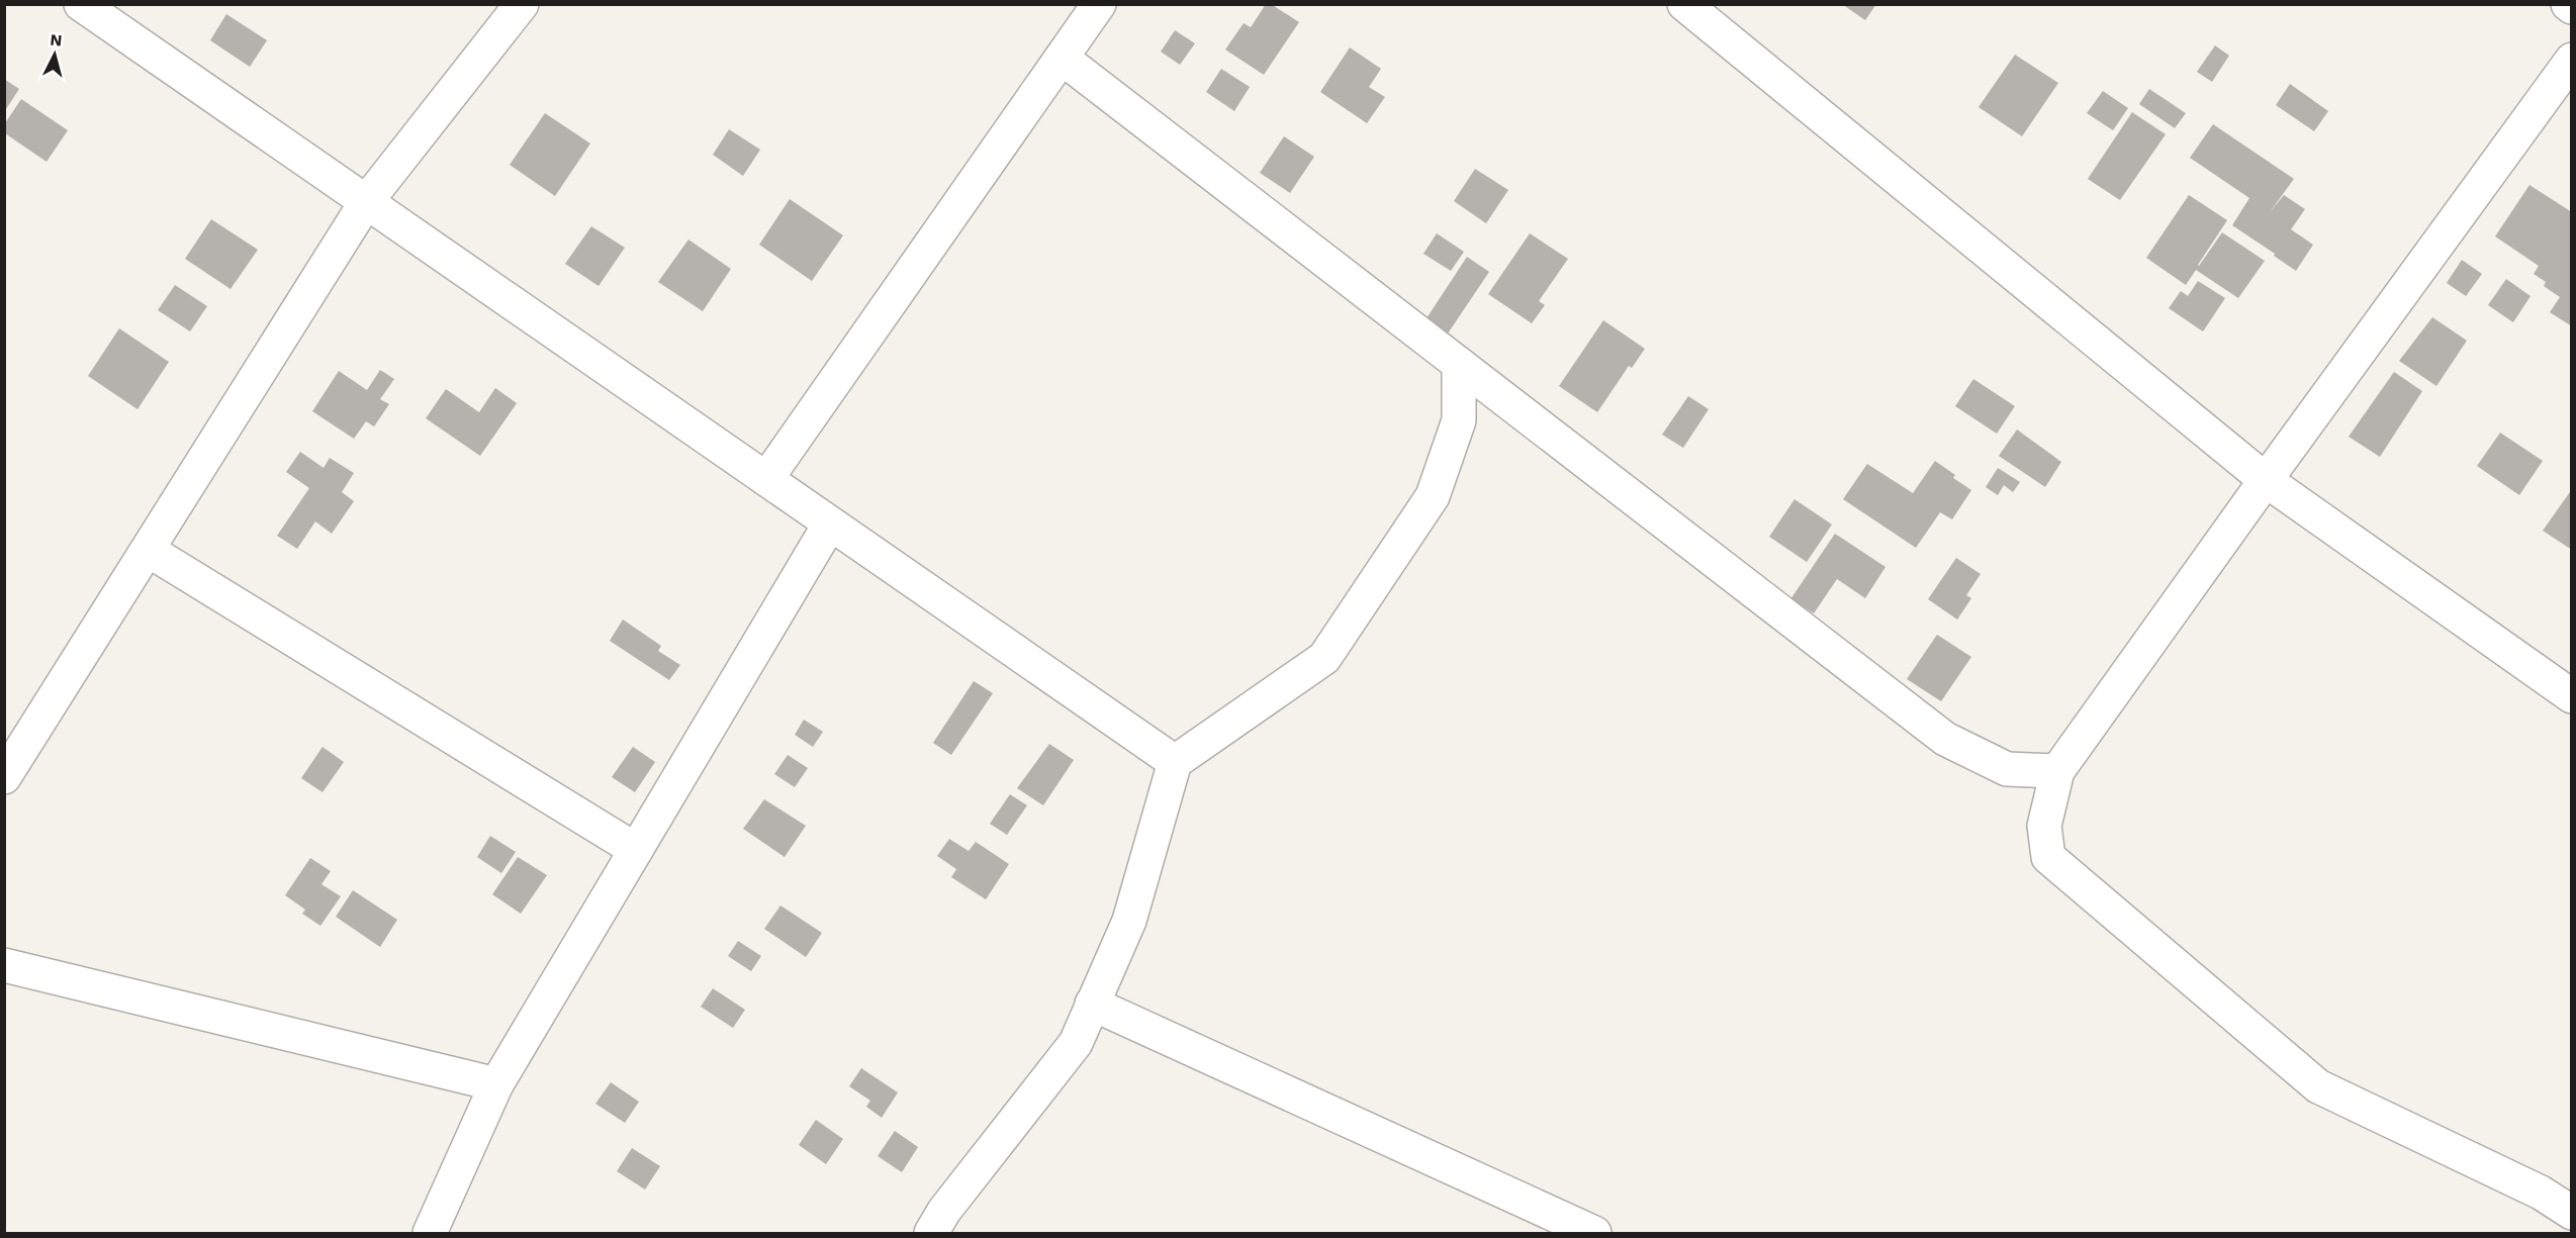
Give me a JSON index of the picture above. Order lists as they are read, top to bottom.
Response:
{
  "north": "top"
}
